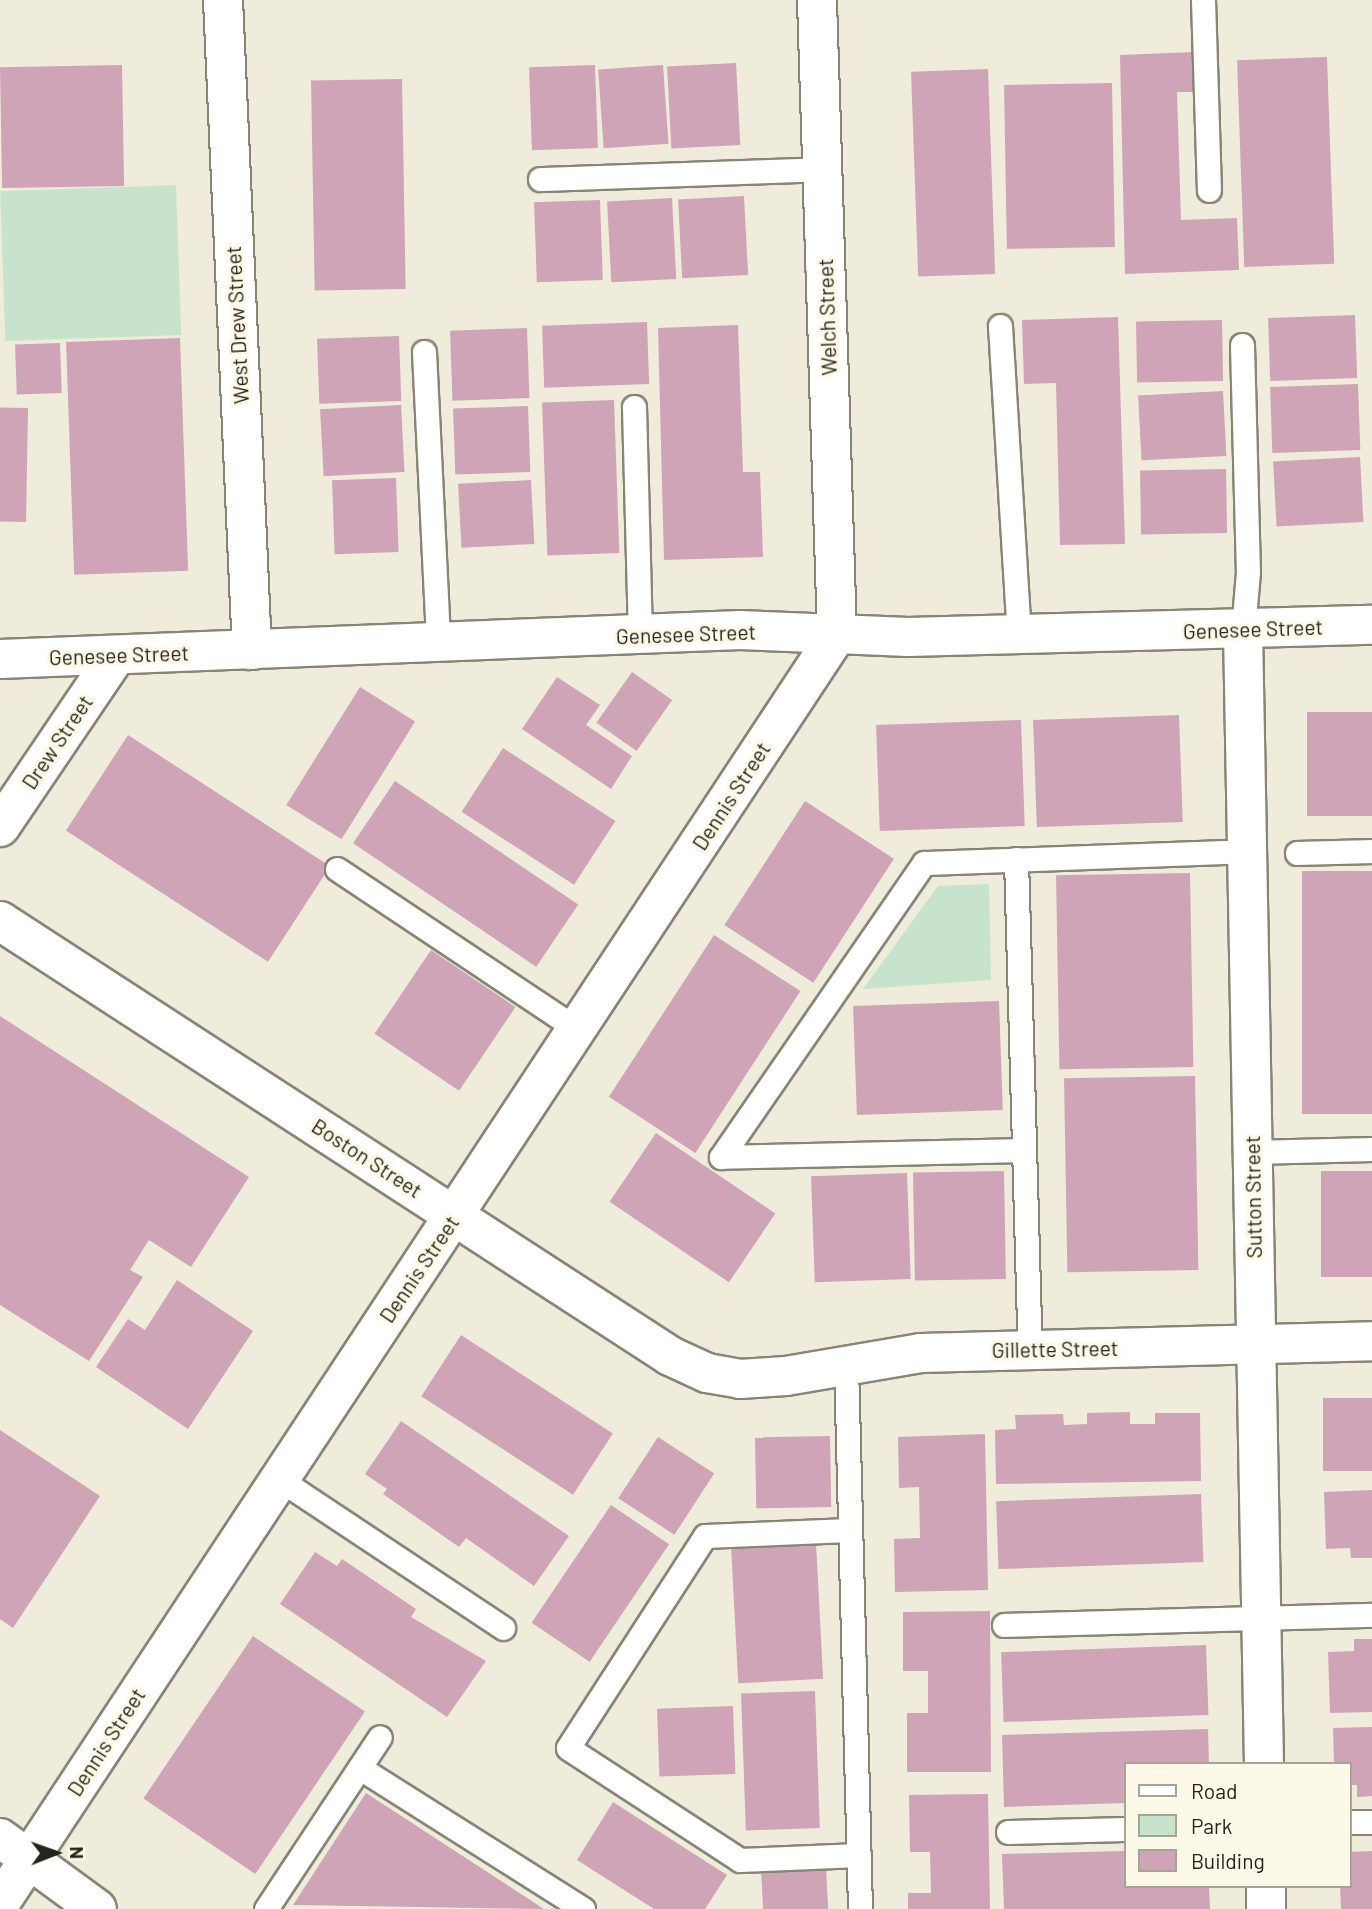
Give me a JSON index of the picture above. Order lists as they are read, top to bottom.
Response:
{
  "streets": {
    "street": [
      "Welch Street",
      "West Drew Street",
      "Genesee Street",
      "Drew Street",
      "Dennis Street",
      "Boston Street",
      "Sutton Street",
      "Gillette Street"
    ]
  },
  "crossings": [
    ["Welch Street", "Genesee Street"],
    ["Welch Street", "Dennis Street"],
    ["West Drew Street", "Genesee Street"],
    ["Genesee Street", "Drew Street"],
    ["Genesee Street", "Dennis Street"],
    ["Genesee Street", "Sutton Street"],
    ["Dennis Street", "Boston Street"],
    ["Boston Street", "Gillette Street"],
    ["Sutton Street", "Gillette Street"]
  ],
  "legend": ["Road", "Park", "Building"],
  "north": "right"
}
